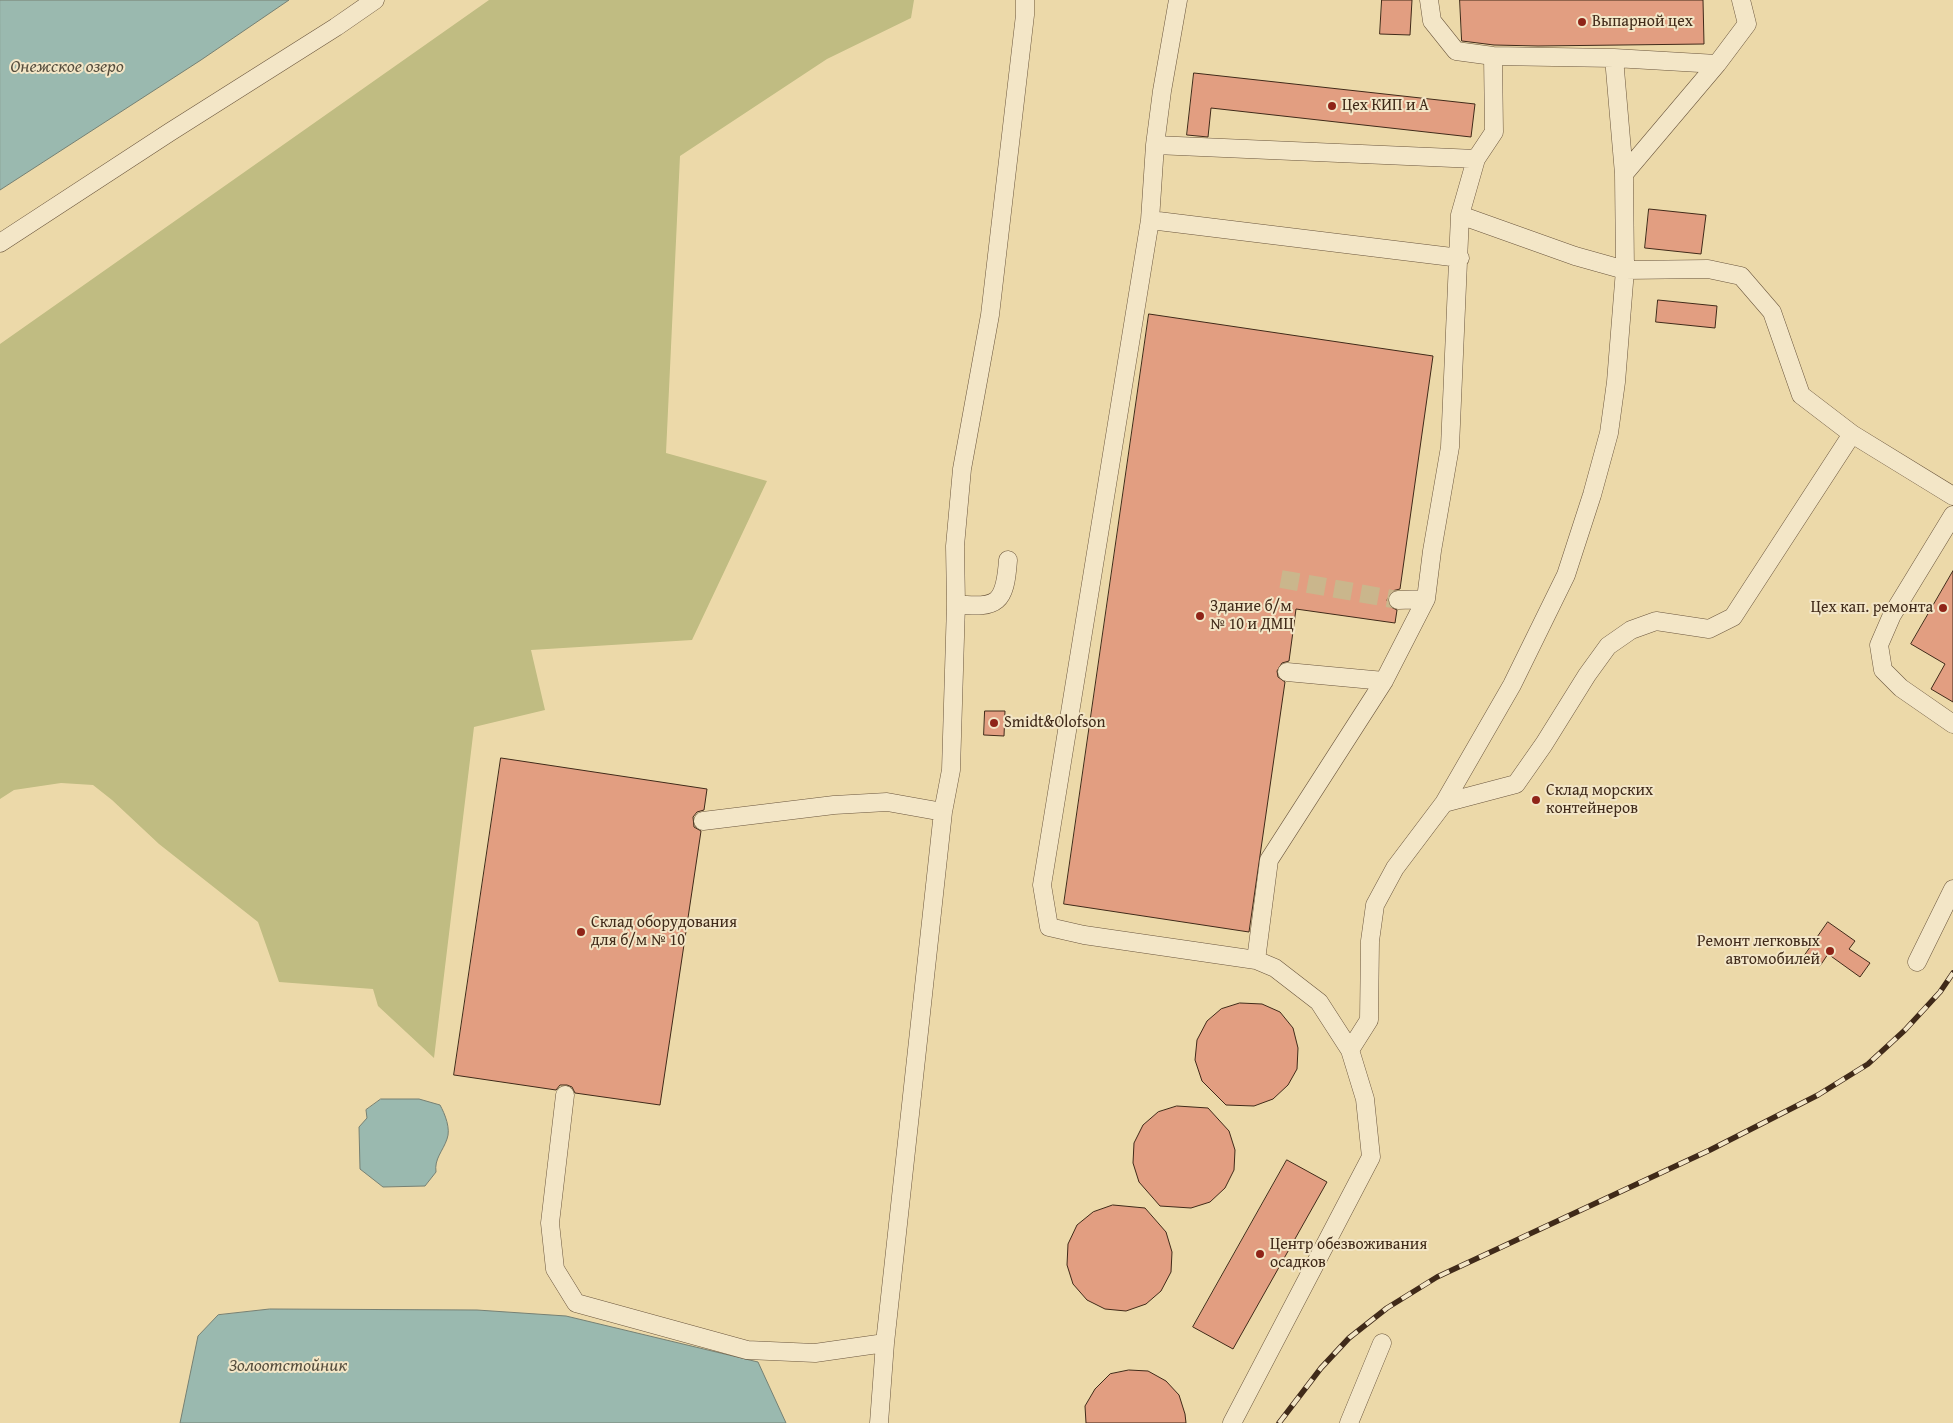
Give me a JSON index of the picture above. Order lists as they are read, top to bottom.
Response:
{
  "water": ["Онежское озеро", "Золоотстойник"],
  "places": [
    "Выпарной цех",
    "Цех КИП и А",
    "Цех кап. ремонта",
    "Здание б/м № 10 и ДМЦ",
    "Smidt&Olofson",
    "Склад морских контейнеров",
    "Склад оборудования для б/м № 10",
    "Ремонт легковых автомобилей",
    "Центр обезвоживания осадков"
  ]
}
